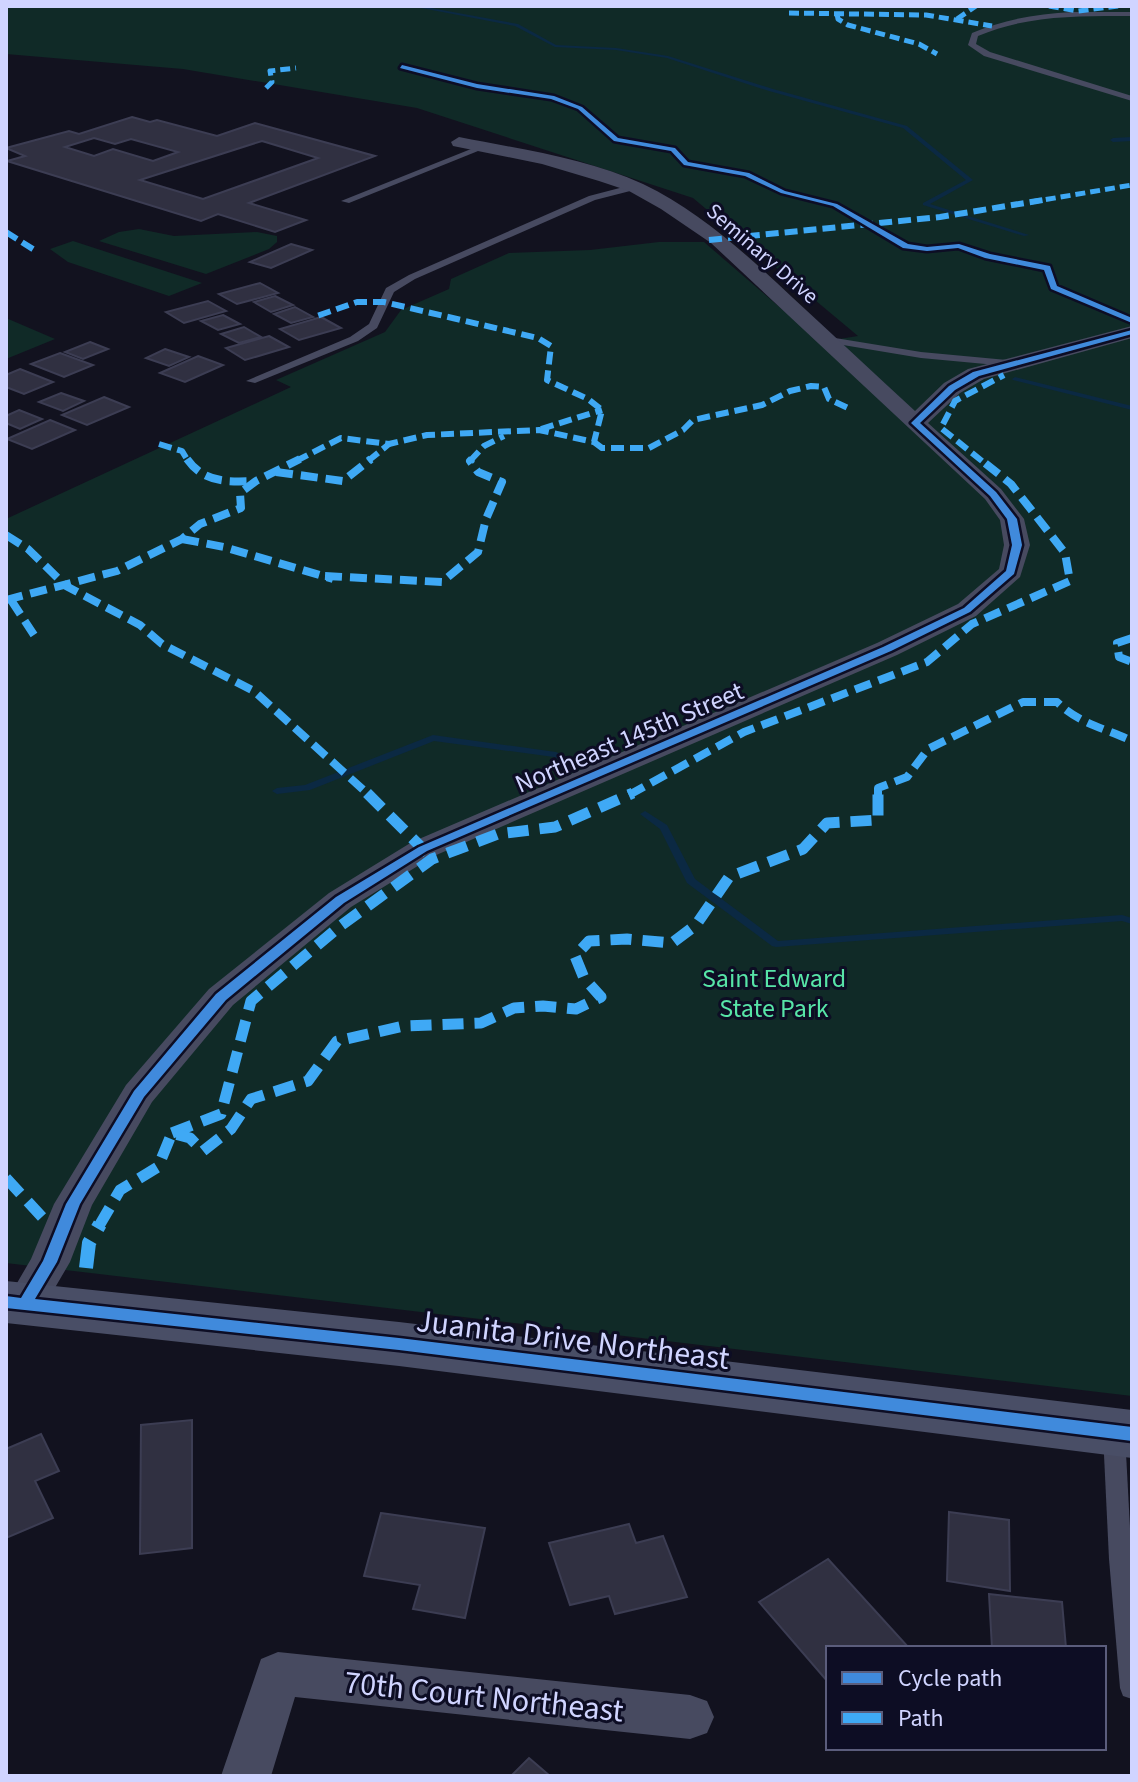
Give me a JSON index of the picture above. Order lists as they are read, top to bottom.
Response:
{
  "streets": {
    "main road": ["Juanita Drive Northeast"],
    "street": ["Seminary Drive", "Northeast 145th Street", "70th Court Northeast"]
  },
  "crossings": [
    ["Seminary Drive", "Northeast 145th Street"],
    ["Northeast 145th Street", "Juanita Drive Northeast"]
  ],
  "parks": ["Saint Edward State Park"],
  "legend": ["Cycle path", "Path"]
}
